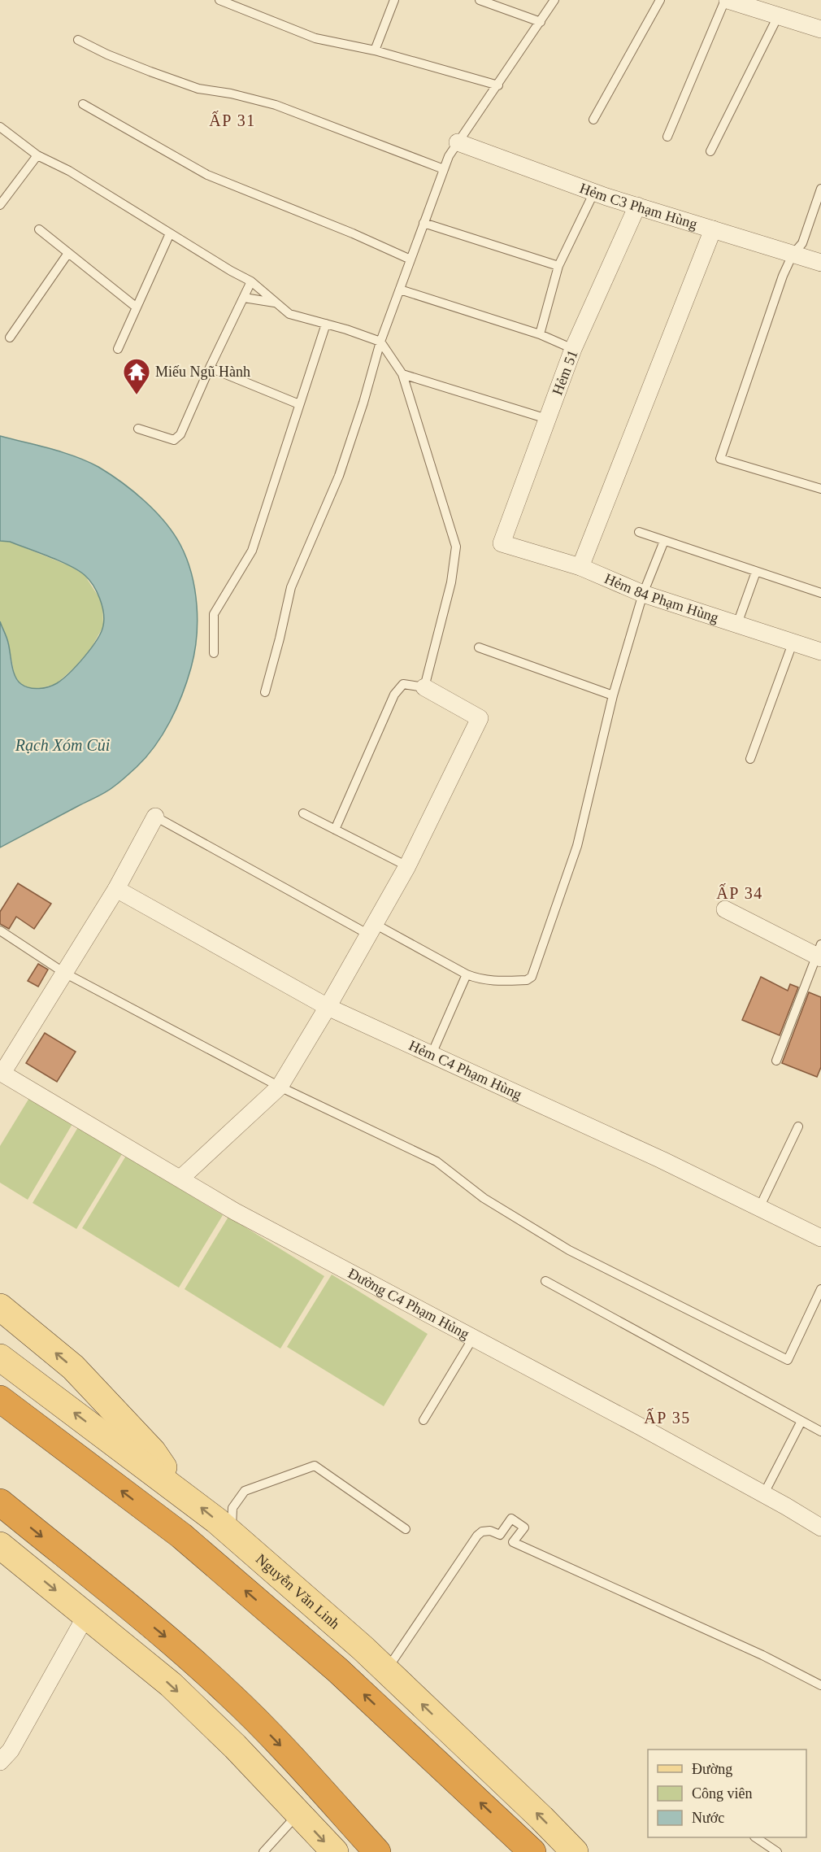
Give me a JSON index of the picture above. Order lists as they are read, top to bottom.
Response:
{
  "streets": {
    "main road": ["Nguyễn Văn Linh"],
    "street": [
      "Hẻm C3 Phạm Hùng",
      "Hẻm 51",
      "Hẻm 84 Phạm Hùng",
      "Hẻm C4 Phạm Hùng",
      "Đường C4 Phạm Hủng"
    ]
  },
  "crossings": [
    ["Hẻm C3 Phạm Hùng", "Hẻm 51"],
    ["Hẻm 51", "Hẻm 84 Phạm Hùng"]
  ],
  "districts": ["ẤP 31", "ẤP 34", "ẤP 35"],
  "water": ["Rạch Xóm Củi"],
  "places": {
    "temple": ["Miếu Ngũ Hành"]
  },
  "legend": ["Đường", "Công viên", "Nước"]
}
